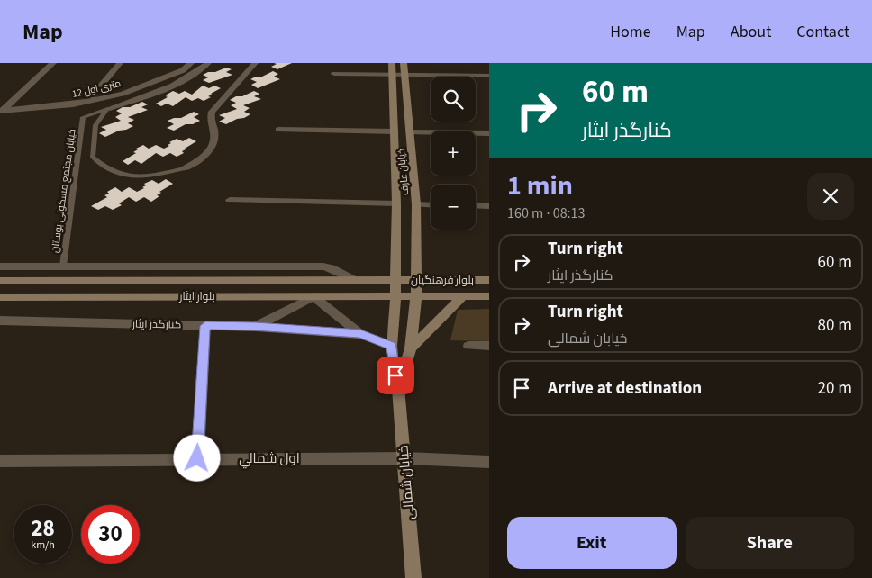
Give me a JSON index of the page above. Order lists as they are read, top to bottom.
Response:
{
  "streets": {
    "main road": [
      "خیابان عارف",
      "بلوار فرهنگیان",
      "بلوار ایثار",
      "خیابان شمالی"
    ],
    "street": [
      "12 متری اول",
      "خیابان مجتمع مسکونی بوستان",
      "کنارگذر ایثار",
      "اول شمالي"
    ]
  },
  "crossings": [
    ["خیابان عارف", "بلوار فرهنگیان"],
    ["خیابان عارف", "بلوار ایثار"],
    ["خیابان عارف", "خیابان شمالی"],
    ["بلوار فرهنگیان", "بلوار ایثار"],
    ["بلوار فرهنگیان", "خیابان شمالی"],
    ["بلوار ایثار", "خیابان شمالی"],
    ["کنارگذر ایثار", "خیابان شمالی"],
    ["اول شمالي", "خیابان شمالی"]
  ],
  "page": {
    "header": "Map",
    "nav": [
      "Home",
      "Map",
      "About",
      "Contact"
    ],
    "turn": ["60 m", "کنارگذر ایثار"],
    "map_buttons": ["+", "−"],
    "heading": ["1 min", "160 m · 08:13"],
    "list": [
      {
        "name": "Turn right",
        "note": "کنارگذر ایثار",
        "value": "60 m"
      },
      {
        "name": "Turn right",
        "note": "خیابان شمالی",
        "value": "80 m"
      },
      {
        "name": "Arrive at destination",
        "value": "20 m"
      }
    ],
    "speed": "28 km/h",
    "limit": "30",
    "buttons": ["Exit", "Share"]
  }
}
